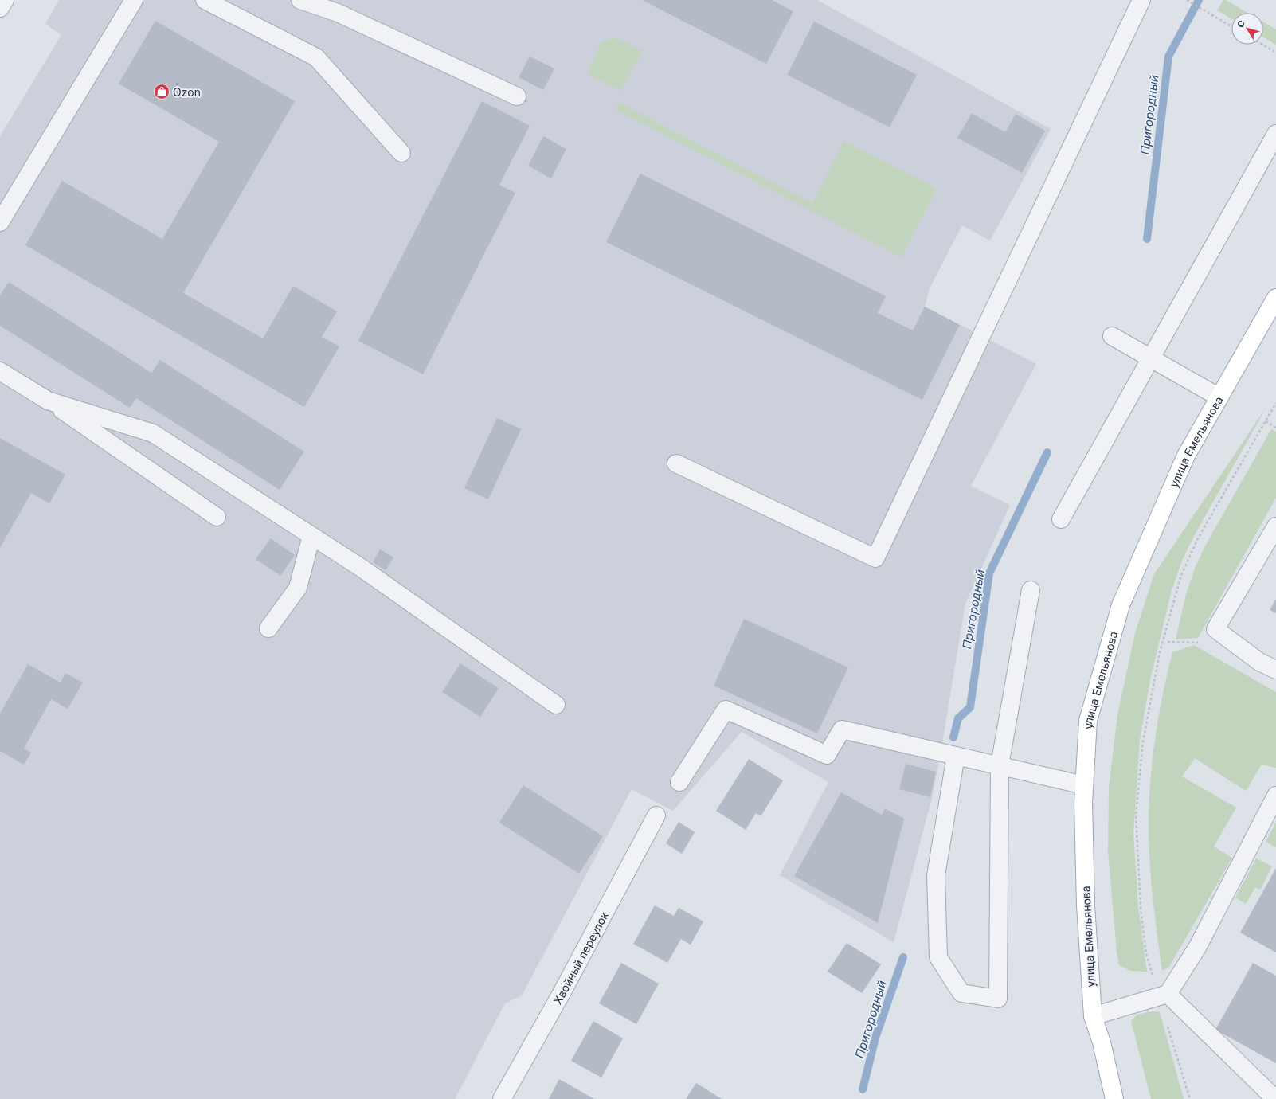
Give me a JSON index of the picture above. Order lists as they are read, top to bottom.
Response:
{
  "streets": {
    "main road": ["улица Емельянова"],
    "street": ["Хвойный переулок"]
  },
  "water": ["Пригородный"],
  "places": {
    "shop": ["Ozon"]
  },
  "north": "top left"
}
